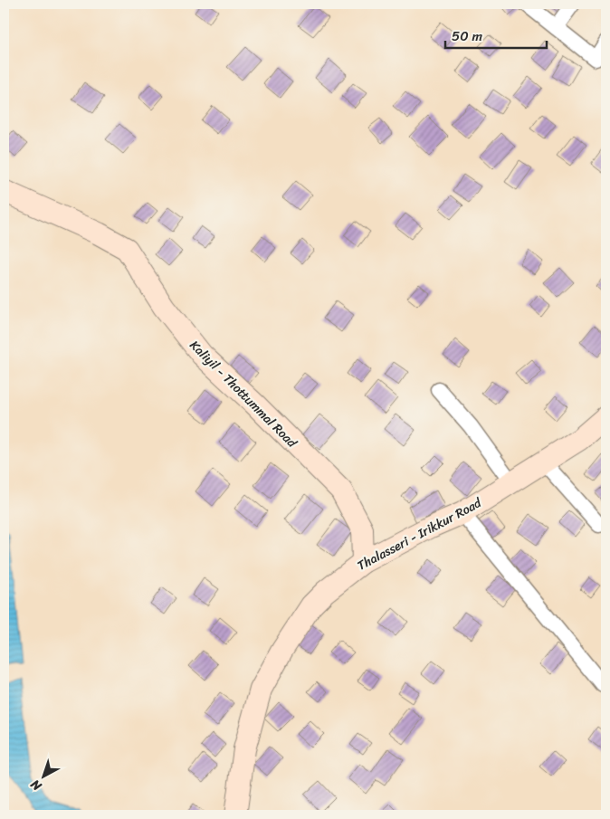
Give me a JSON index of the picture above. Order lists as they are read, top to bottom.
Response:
{
  "streets": {
    "main road": ["Kaliyil - Thottummal Road", "Thalasseri - Irikkur Road"]
  },
  "crossings": [
    ["Kaliyil - Thottummal Road", "Thalasseri - Irikkur Road"]
  ],
  "scale_bar": "50 m",
  "north": "bottom left"
}
